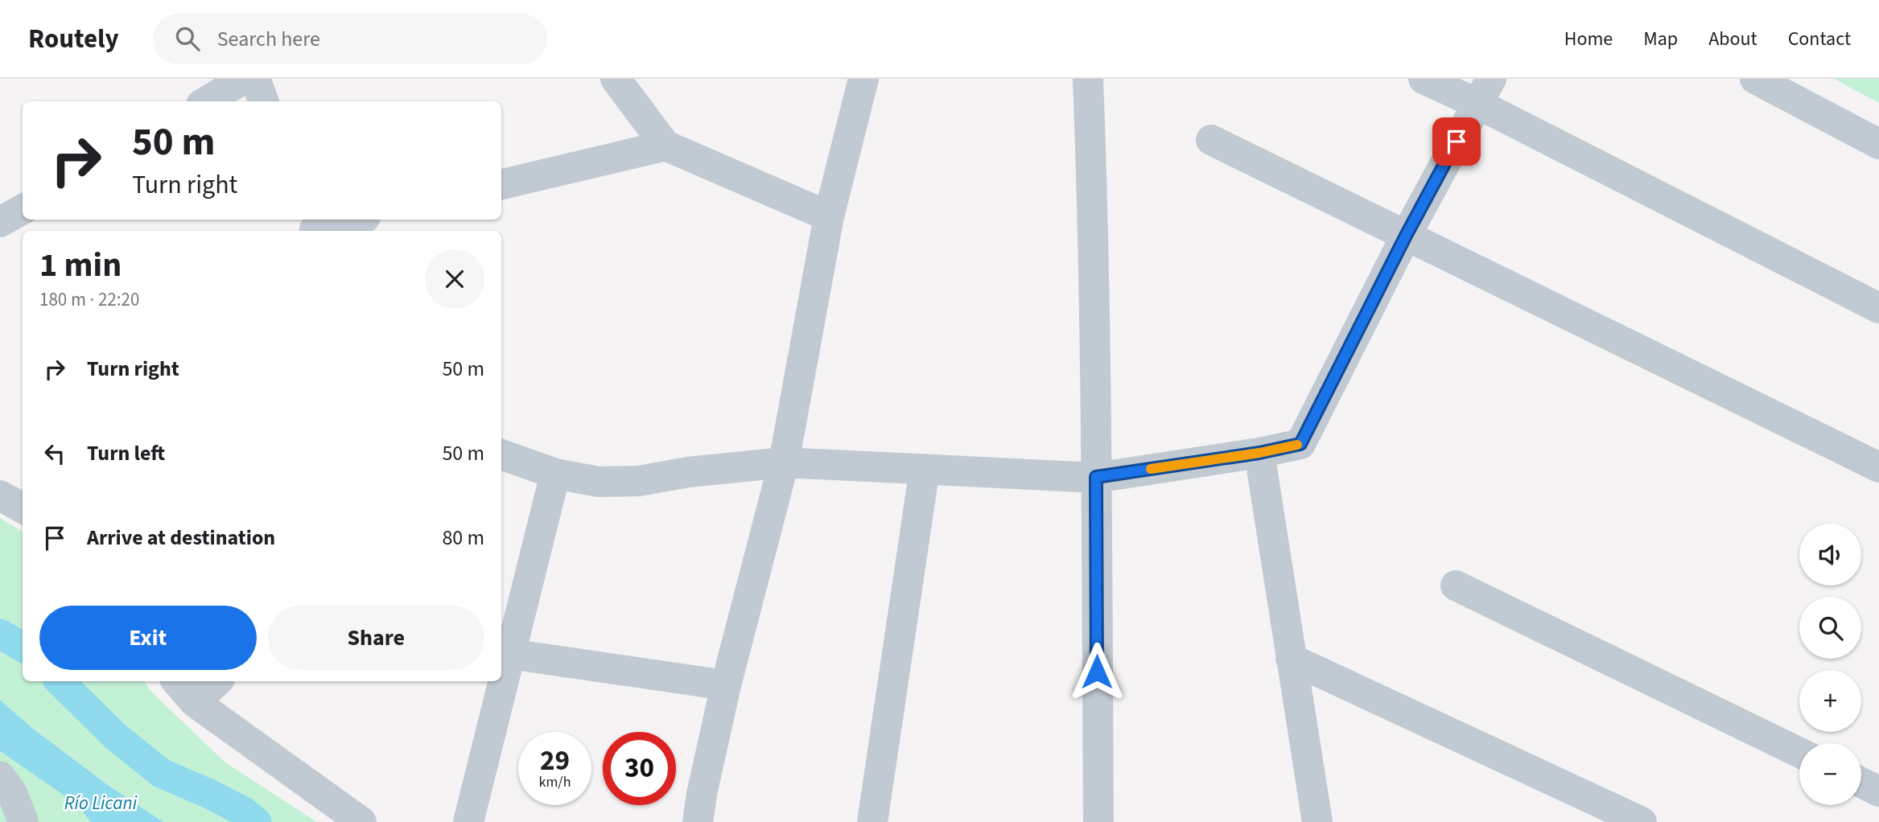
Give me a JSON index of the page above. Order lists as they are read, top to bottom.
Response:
{
  "water": ["Río Licani"],
  "page": {
    "header": "Routely",
    "search": "Search here",
    "nav": [
      "Home",
      "Map",
      "About",
      "Contact"
    ],
    "turn": ["50 m", "Turn right"],
    "heading": ["1 min", "180 m · 22:20"],
    "list": [
      {
        "name": "Turn right",
        "value": "50 m"
      },
      {
        "name": "Turn left",
        "value": "50 m"
      },
      {
        "name": "Arrive at destination",
        "value": "80 m"
      }
    ],
    "map_buttons": ["+", "−"],
    "buttons": ["Exit", "Share"],
    "speed": "29 km/h",
    "limit": "30"
  }
}
